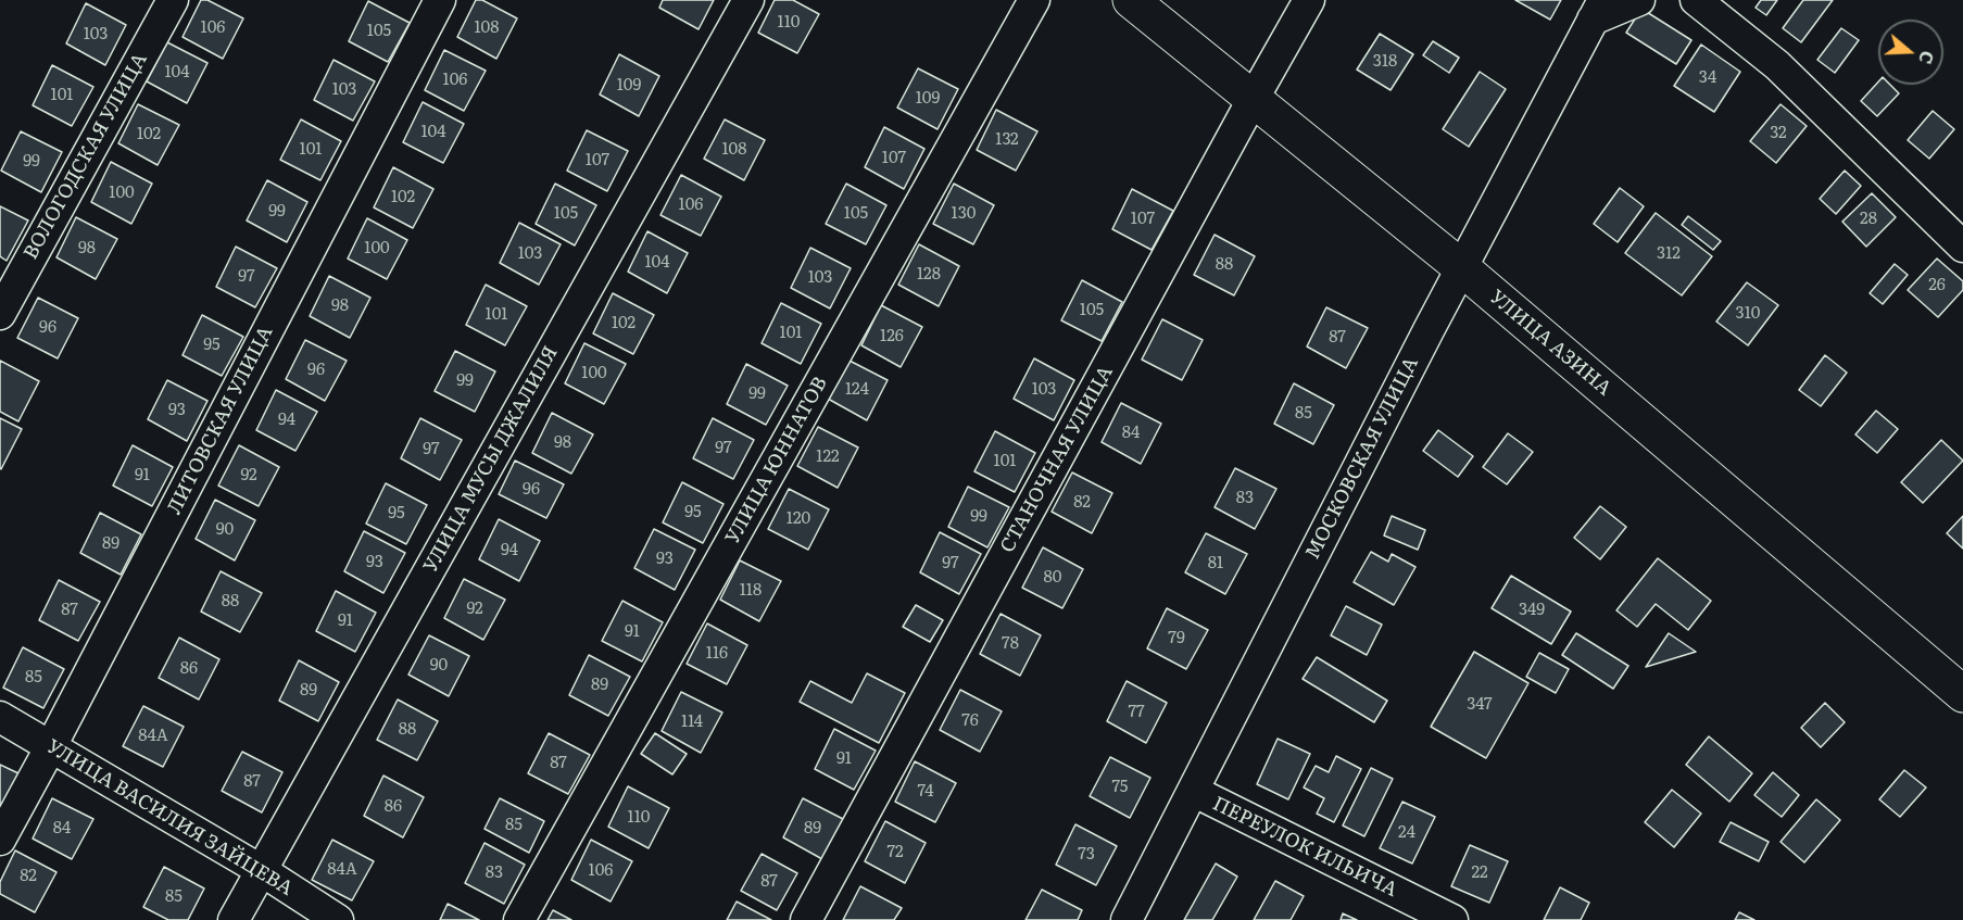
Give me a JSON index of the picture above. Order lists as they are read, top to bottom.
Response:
{
  "streets": {
    "main road": ["УЛИЦА АЗИНА"],
    "street": [
      "ВОЛОГОДСКАЯ УЛИЦА",
      "ЛИТОВСКАЯ УЛИЦА",
      "МОСКОВСКАЯ УЛИЦА",
      "УЛИЦА МУСЫ ДЖАЛИЛЯ",
      "СТАНОЧНАЯ УЛИЦА",
      "УЛИЦА ЮННАТОВ",
      "УЛИЦА ВАСИЛИЯ ЗАЙЦЕВА",
      "ПЕРЕУЛОК ИЛЬИЧА"
    ]
  },
  "crossings": [
    ["УЛИЦА АЗИНА", "МОСКОВСКАЯ УЛИЦА"],
    ["УЛИЦА АЗИНА", "СТАНОЧНАЯ УЛИЦА"],
    ["ЛИТОВСКАЯ УЛИЦА", "УЛИЦА ВАСИЛИЯ ЗАЙЦЕВА"],
    ["МОСКОВСКАЯ УЛИЦА", "ПЕРЕУЛОК ИЛЬИЧА"],
    ["УЛИЦА МУСЫ ДЖАЛИЛЯ", "УЛИЦА ВАСИЛИЯ ЗАЙЦЕВА"]
  ],
  "house_numbers": [
    "110",
    "106",
    "108",
    "105",
    "103",
    "318",
    "104",
    "34",
    "106",
    "109",
    "103",
    "101",
    "109",
    "104",
    "32",
    "102",
    "132",
    "101",
    "108",
    "107",
    "107",
    "99",
    "100",
    "102",
    "106",
    "99",
    "105",
    "105",
    "130",
    "107",
    "28",
    "98",
    "100",
    "103",
    "312",
    "104",
    "88",
    "128",
    "97",
    "103",
    "26",
    "98",
    "105",
    "310",
    "101",
    "102",
    "96",
    "101",
    "126",
    "87",
    "95",
    "96",
    "100",
    "99",
    "124",
    "103",
    "99",
    "93",
    "85",
    "94",
    "84",
    "98",
    "97",
    "97",
    "122",
    "101",
    "91",
    "92",
    "96",
    "83",
    "82",
    "95",
    "95",
    "99",
    "120",
    "90",
    "89",
    "94",
    "93",
    "93",
    "97",
    "81",
    "80",
    "118",
    "88",
    "92",
    "87",
    "349",
    "91",
    "91",
    "79",
    "78",
    "116",
    "90",
    "86",
    "85",
    "89",
    "89",
    "347",
    "77",
    "76",
    "114",
    "88",
    "84А",
    "91",
    "87",
    "87",
    "75",
    "74",
    "86",
    "110",
    "85",
    "84",
    "89",
    "24",
    "72",
    "73",
    "84А",
    "106",
    "83",
    "22",
    "82",
    "87",
    "85"
  ],
  "north": "right"
}
